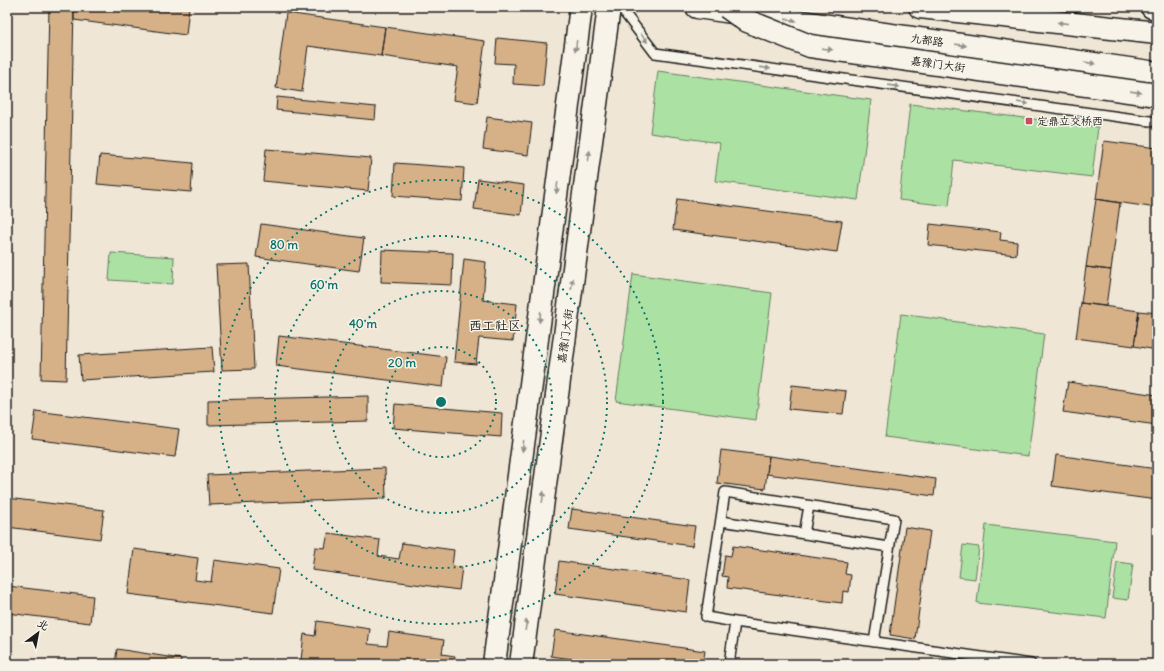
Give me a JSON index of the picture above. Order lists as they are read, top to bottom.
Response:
{
  "streets": {
    "main road": ["九都路", "嘉豫门大街"]
  },
  "districts": ["西工社区"],
  "places": {
    "transit": ["定鼎立交桥西"]
  },
  "north": "top right",
  "rings": [
    "80 m",
    "60 m",
    "40 m",
    "20 m"
  ]
}
